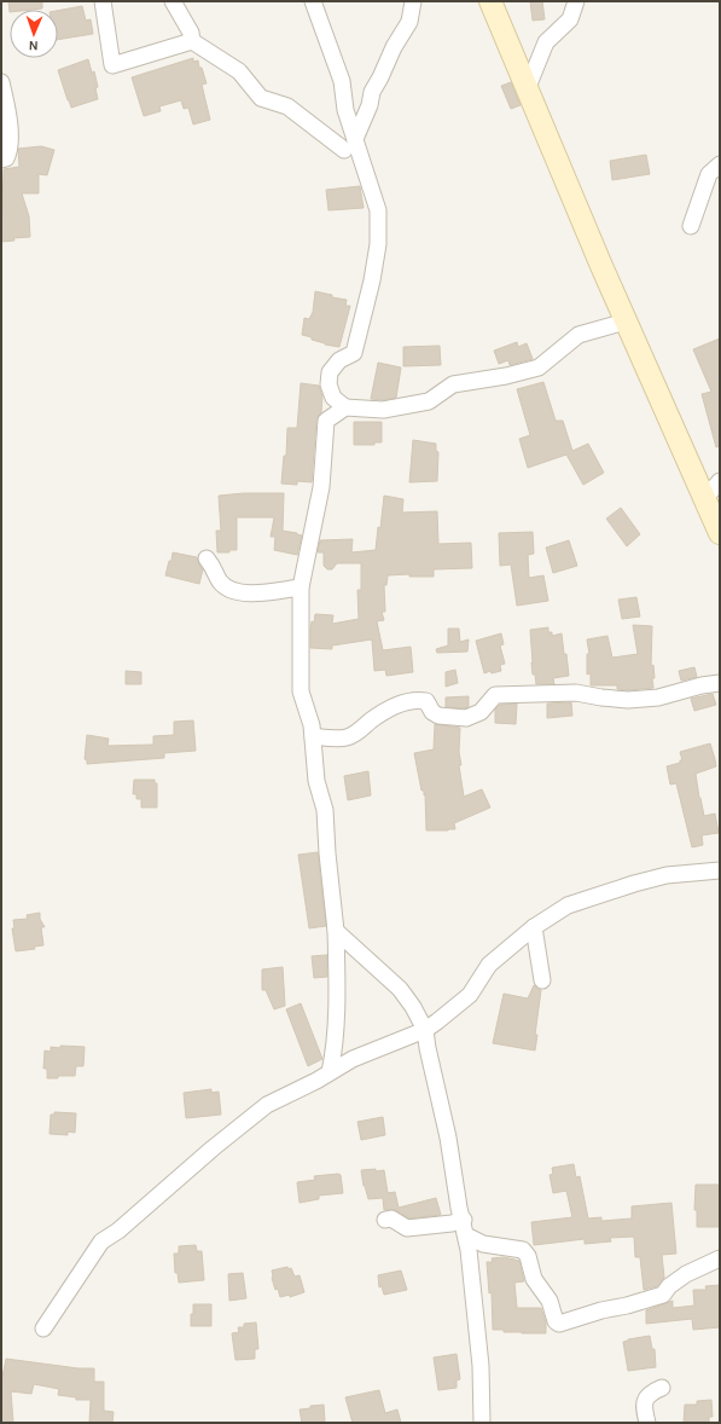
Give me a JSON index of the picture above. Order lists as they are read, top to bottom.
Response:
{
  "north": "bottom"
}
